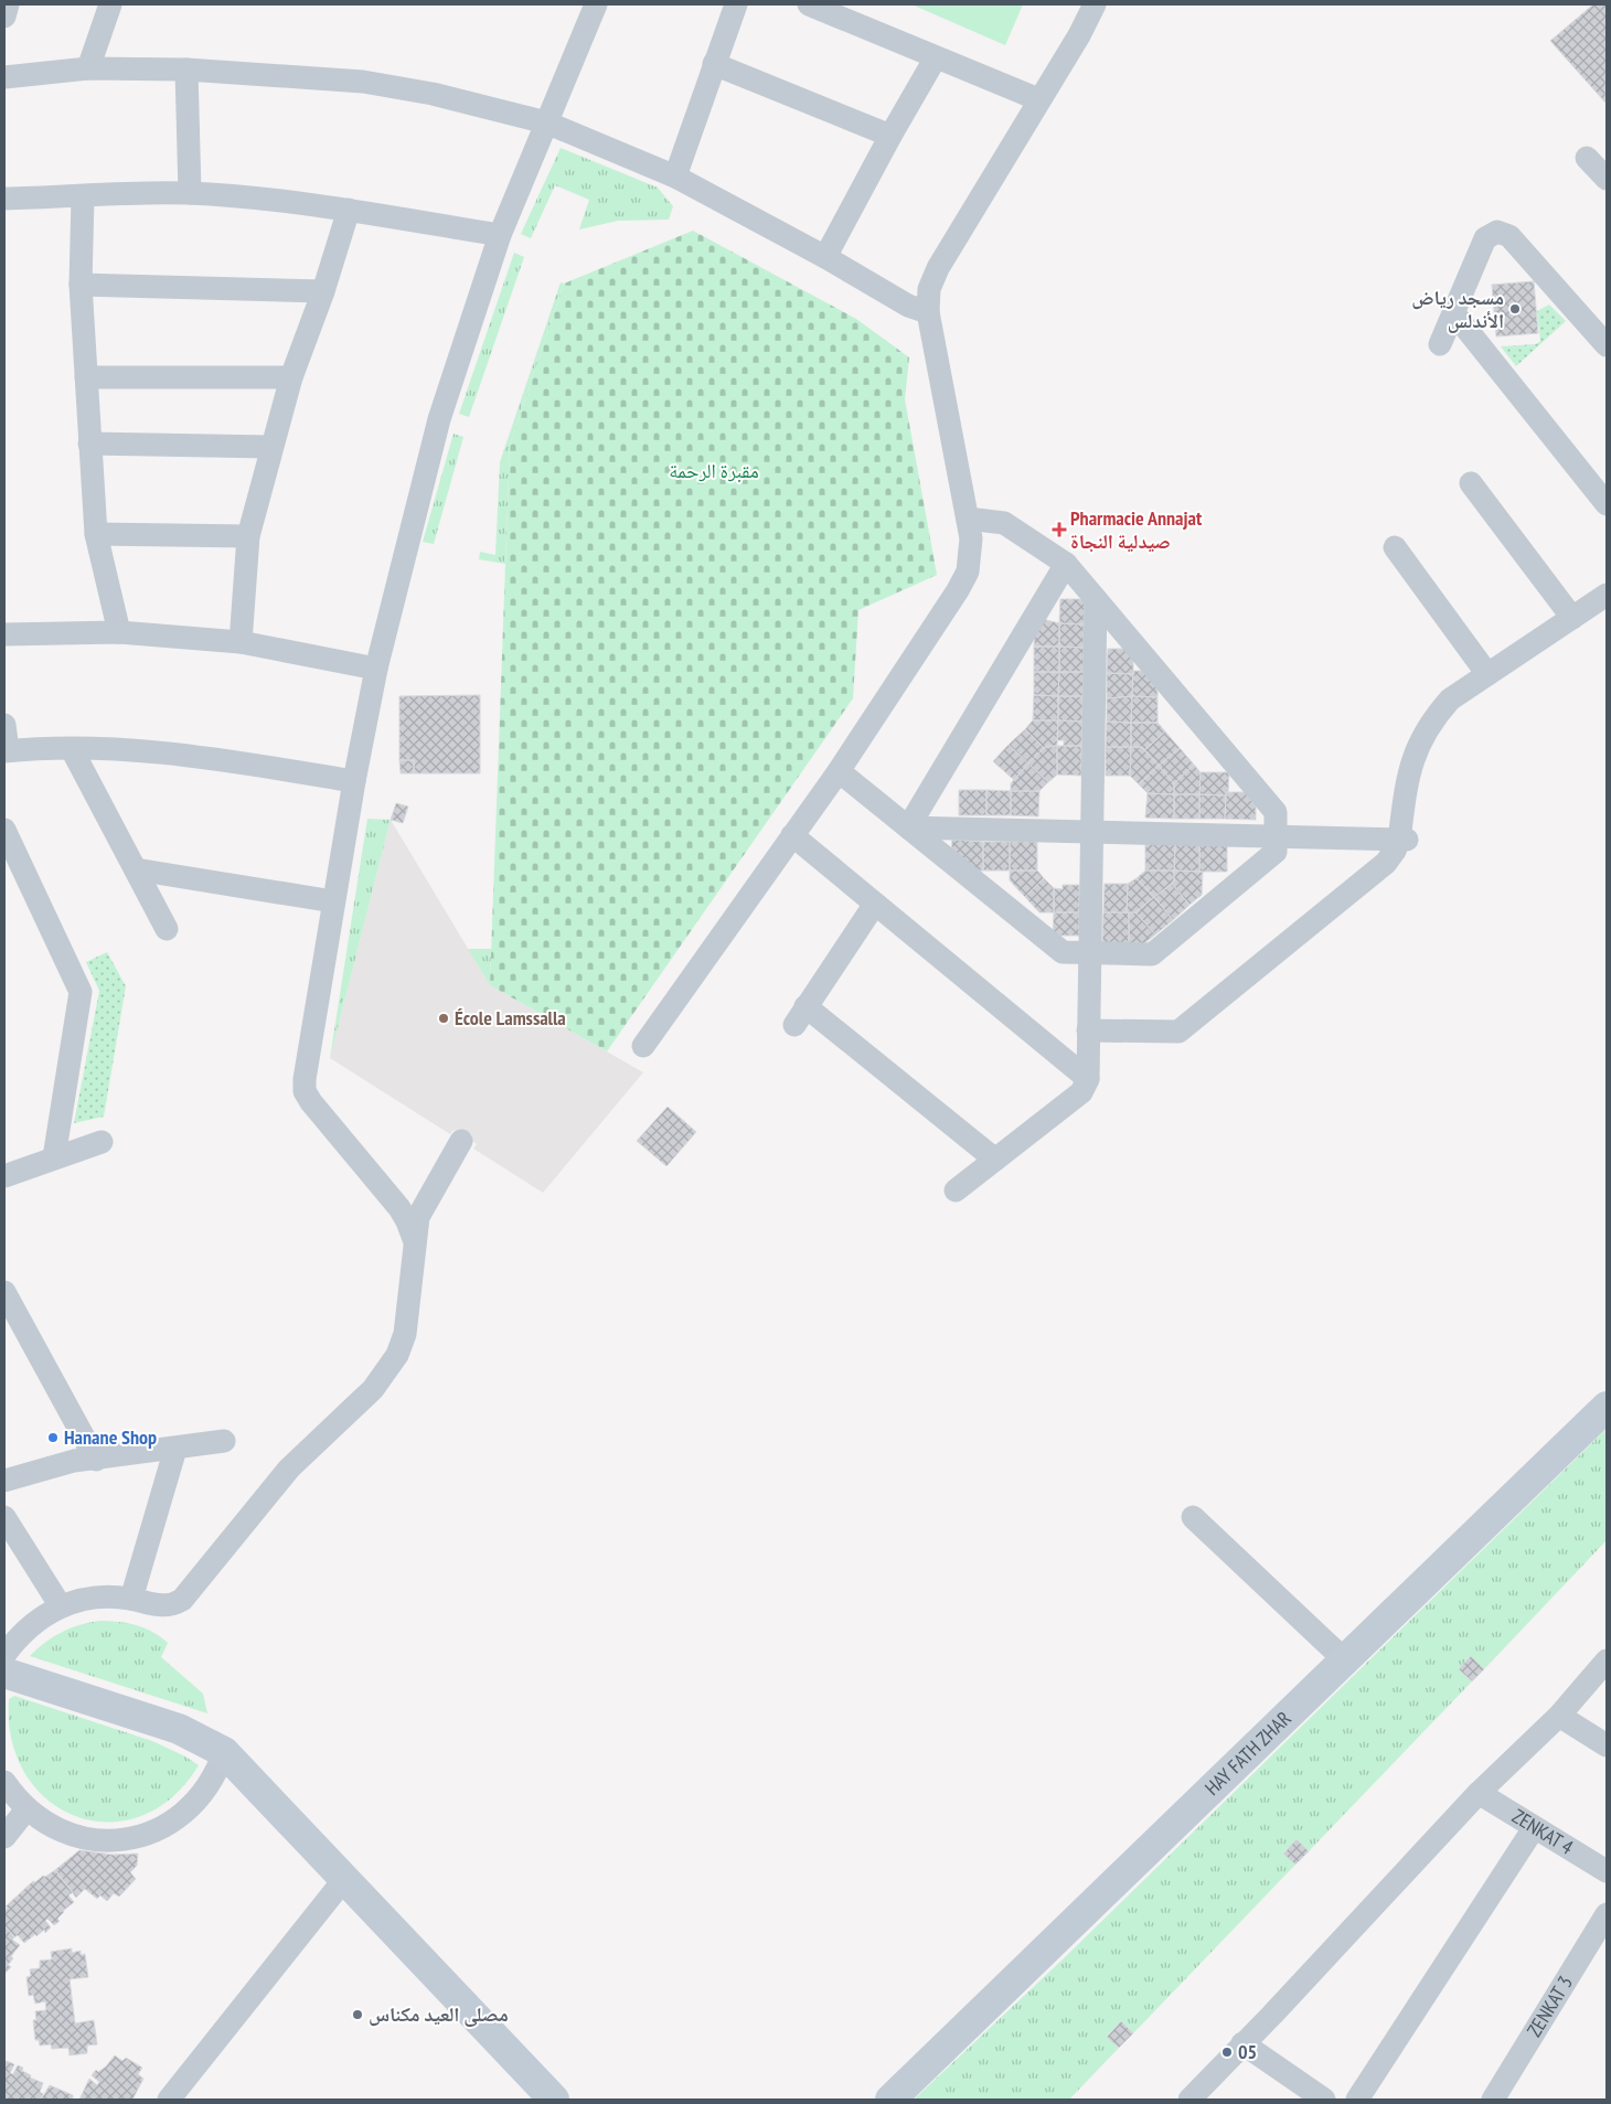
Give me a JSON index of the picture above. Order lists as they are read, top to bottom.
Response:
{
  "streets": {
    "street": ["HAY FATH ZHAR", "ZENKAT 4", "ZENKAT 3"]
  },
  "parks": ["مقبرة الرحمة"],
  "places": {
    "other": [
      "مسجد رياض الأندلس",
      "École Lamssalla",
      "Hanane Shop",
      "مصلى العيد مكناس",
      "05"
    ],
    "health": ["Pharmacie Annajat صيدلية النجاة"]
  }
}
